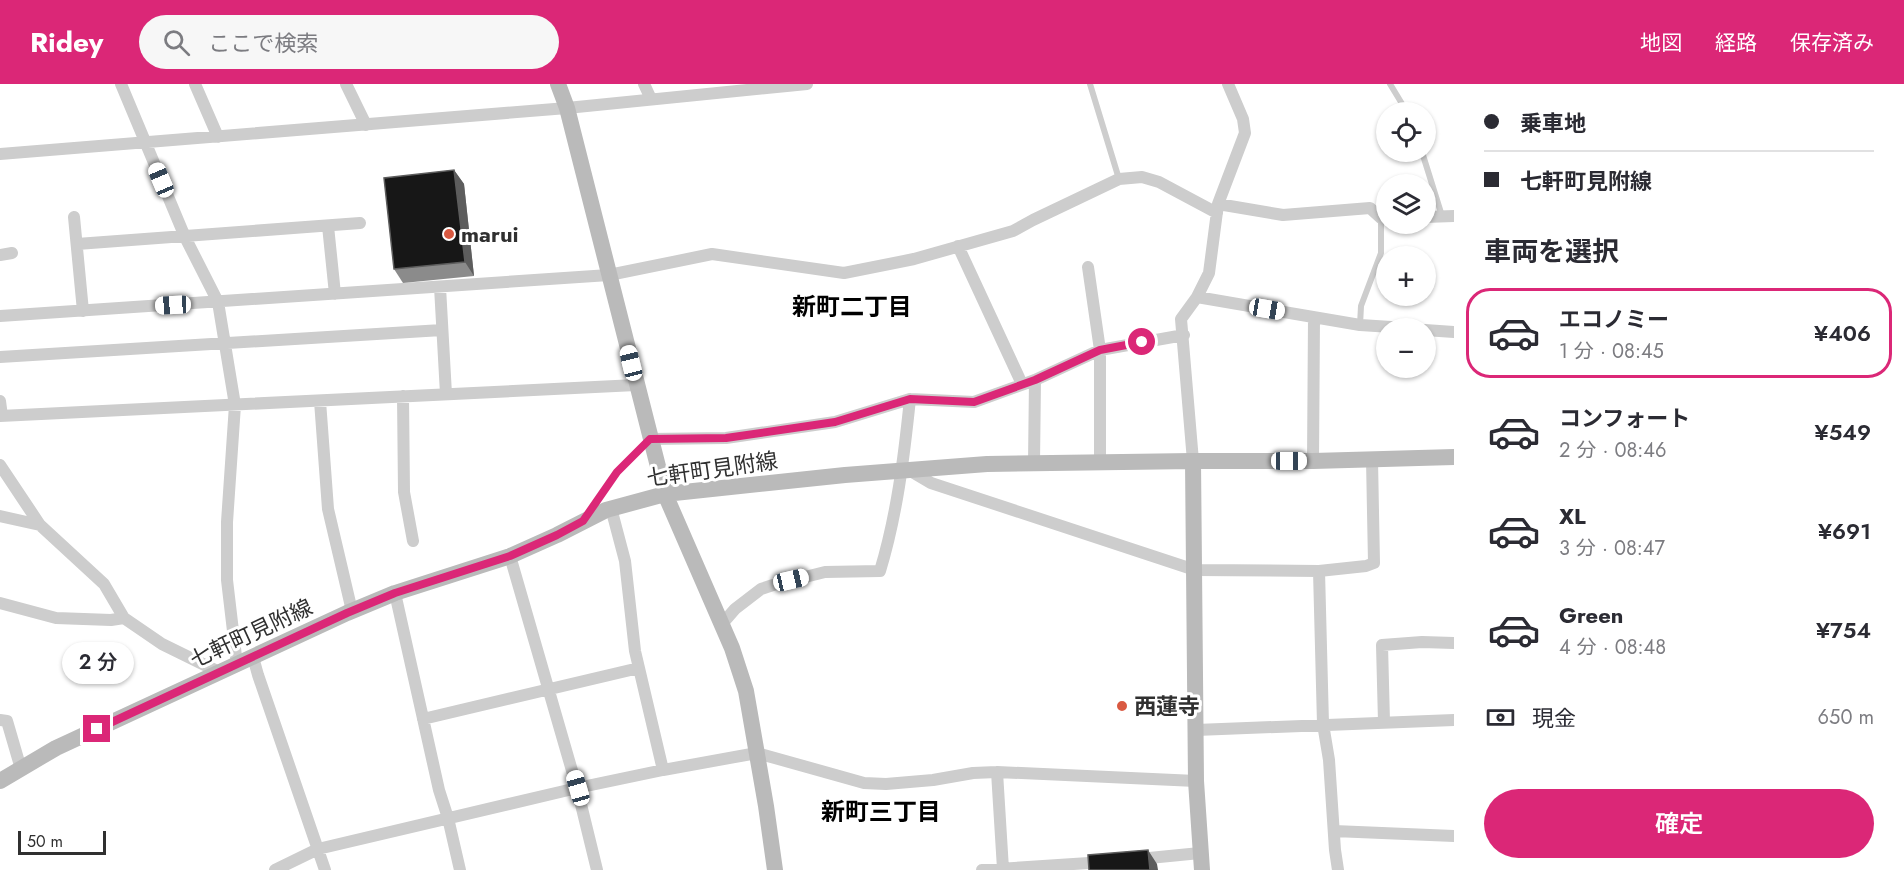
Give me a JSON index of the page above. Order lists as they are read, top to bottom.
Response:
{
  "streets": {
    "main road": ["七軒町見附線"]
  },
  "districts": ["新町二丁目", "新町三丁目"],
  "places": ["marui", "西蓮寺"],
  "scale_bar": "50 m",
  "page": {
    "header": "Ridey",
    "search": "ここで検索",
    "nav": ["地図", "経路", "保存済み"],
    "banner": ["乗車地", "七軒町見附線"],
    "map_buttons": ["+", "−"],
    "heading": "車両を選択",
    "list": [
      {
        "name": "エコノミー",
        "note": "1 分 · 08:45",
        "value": "¥406"
      },
      {
        "name": "コンフォート",
        "note": "2 分 · 08:46",
        "value": "¥549"
      },
      {
        "name": "XL",
        "note": "3 分 · 08:47",
        "value": "¥691"
      },
      {
        "name": "Green",
        "note": "4 分 · 08:48",
        "value": "¥754"
      }
    ],
    "bubble": "2 分",
    "pay": ["現金", "650 m"],
    "buttons": "確定",
    "scale": "50 m"
  }
}
